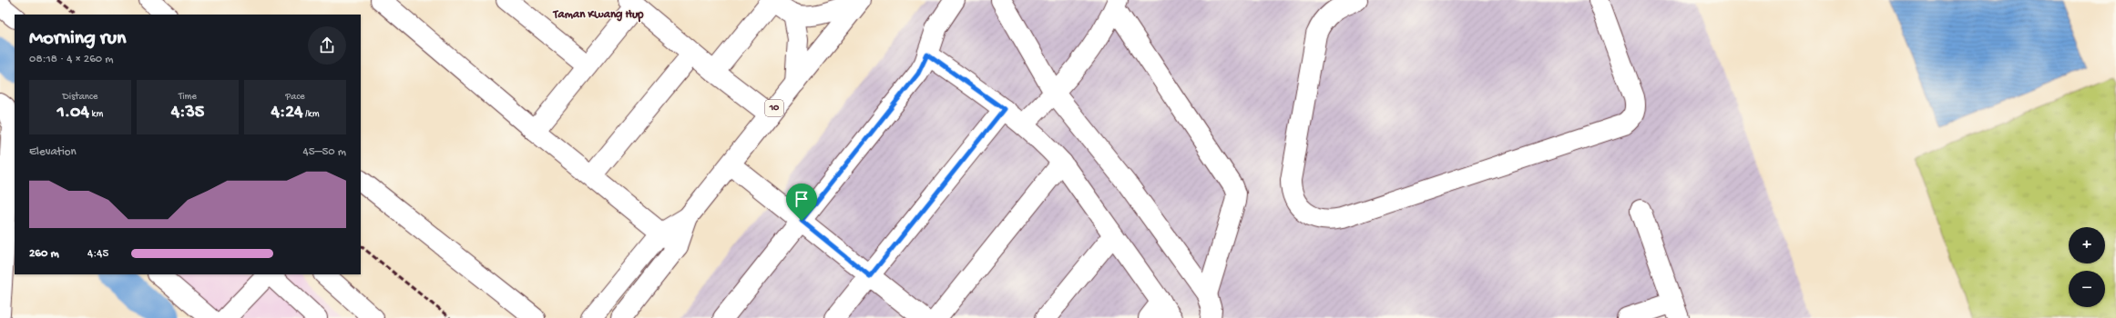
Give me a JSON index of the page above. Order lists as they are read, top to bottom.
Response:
{
  "streets": {
    "street": ["10"]
  },
  "districts": ["Taman Kwang Hup"],
  "page": {
    "heading": ["Morning run", "08:18 · 4 × 260 m"],
    "stats": [
      ["Distance", "1.04 km"],
      ["Time", "4:35"],
      ["Pace", "4:24 /km"]
    ],
    "chart": ["Elevation", "45–50 m"],
    "map_buttons": ["+", "−"],
    "list": [
      {
        "name": "260 m",
        "note": "4:45"
      }
    ]
  }
}
